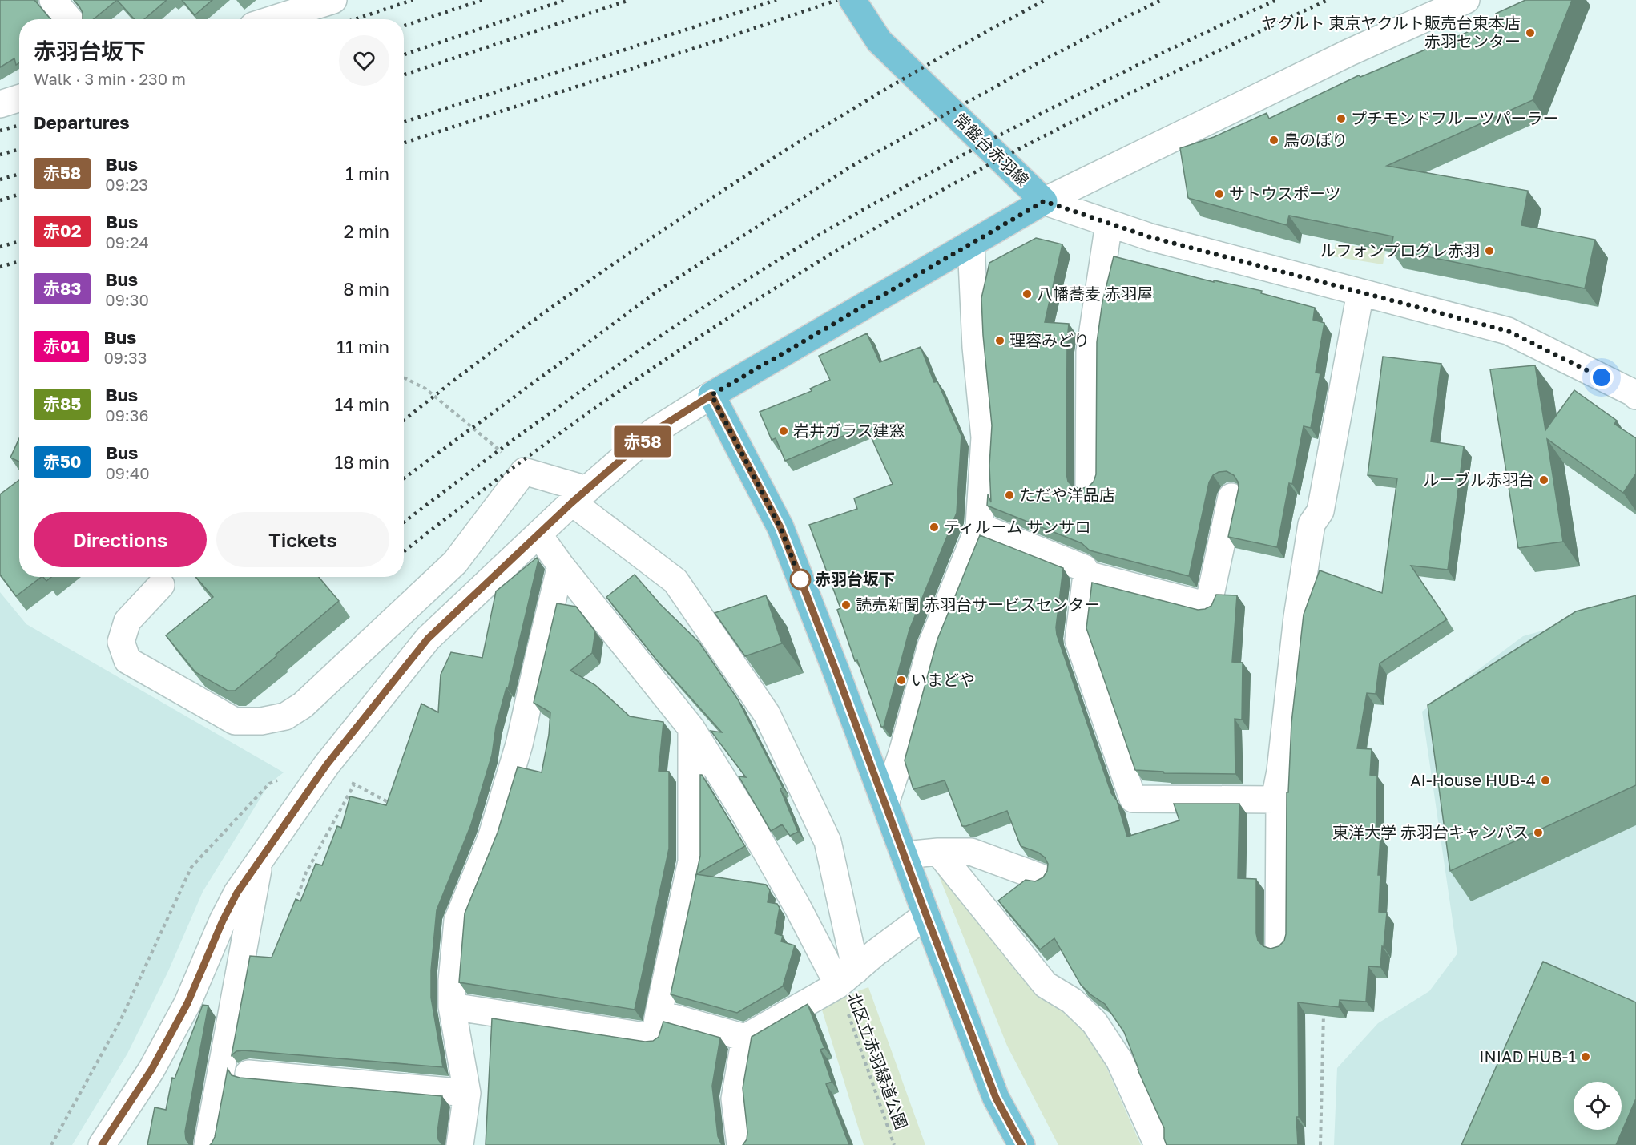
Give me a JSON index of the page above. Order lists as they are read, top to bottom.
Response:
{
  "streets": {
    "main road": ["常盤台赤羽線"],
    "path": ["北区立赤羽緑道公園"]
  },
  "places": [
    "ヤクルト 東京ヤクルト販売台東本店 赤羽センター",
    "プチモンドフルーツパーラー",
    "鳥のぼり",
    "サトウスポーツ",
    "ルフォンプログレ赤羽",
    "八幡蕎麦 赤羽屋",
    "理容みどり",
    "岩井ガラス建窓",
    "ルーブル赤羽台",
    "ただや洋品店",
    "ティルーム サンサロ",
    "赤羽台坂下",
    "読売新聞 赤羽台サービスセンター",
    "いまどや",
    "AI-House HUB-4",
    "東洋大学 赤羽台キャンパス",
    "INIAD HUB-1"
  ],
  "lines": ["bus line 赤58"],
  "page": {
    "on_map": "赤58",
    "heading": [
      ["赤羽台坂下", "Walk · 3 min · 230 m"],
      "Departures"
    ],
    "list": [
      {
        "mark": "赤58",
        "name": "Bus",
        "note": "09:23",
        "value": "1 min"
      },
      {
        "mark": "赤02",
        "name": "Bus",
        "note": "09:24",
        "value": "2 min"
      },
      {
        "mark": "赤83",
        "name": "Bus",
        "note": "09:30",
        "value": "8 min"
      },
      {
        "mark": "赤01",
        "name": "Bus",
        "note": "09:33",
        "value": "11 min"
      },
      {
        "mark": "赤85",
        "name": "Bus",
        "note": "09:36",
        "value": "14 min"
      },
      {
        "mark": "赤50",
        "name": "Bus",
        "note": "09:40",
        "value": "18 min"
      }
    ],
    "buttons": ["Directions", "Tickets"]
  }
}
